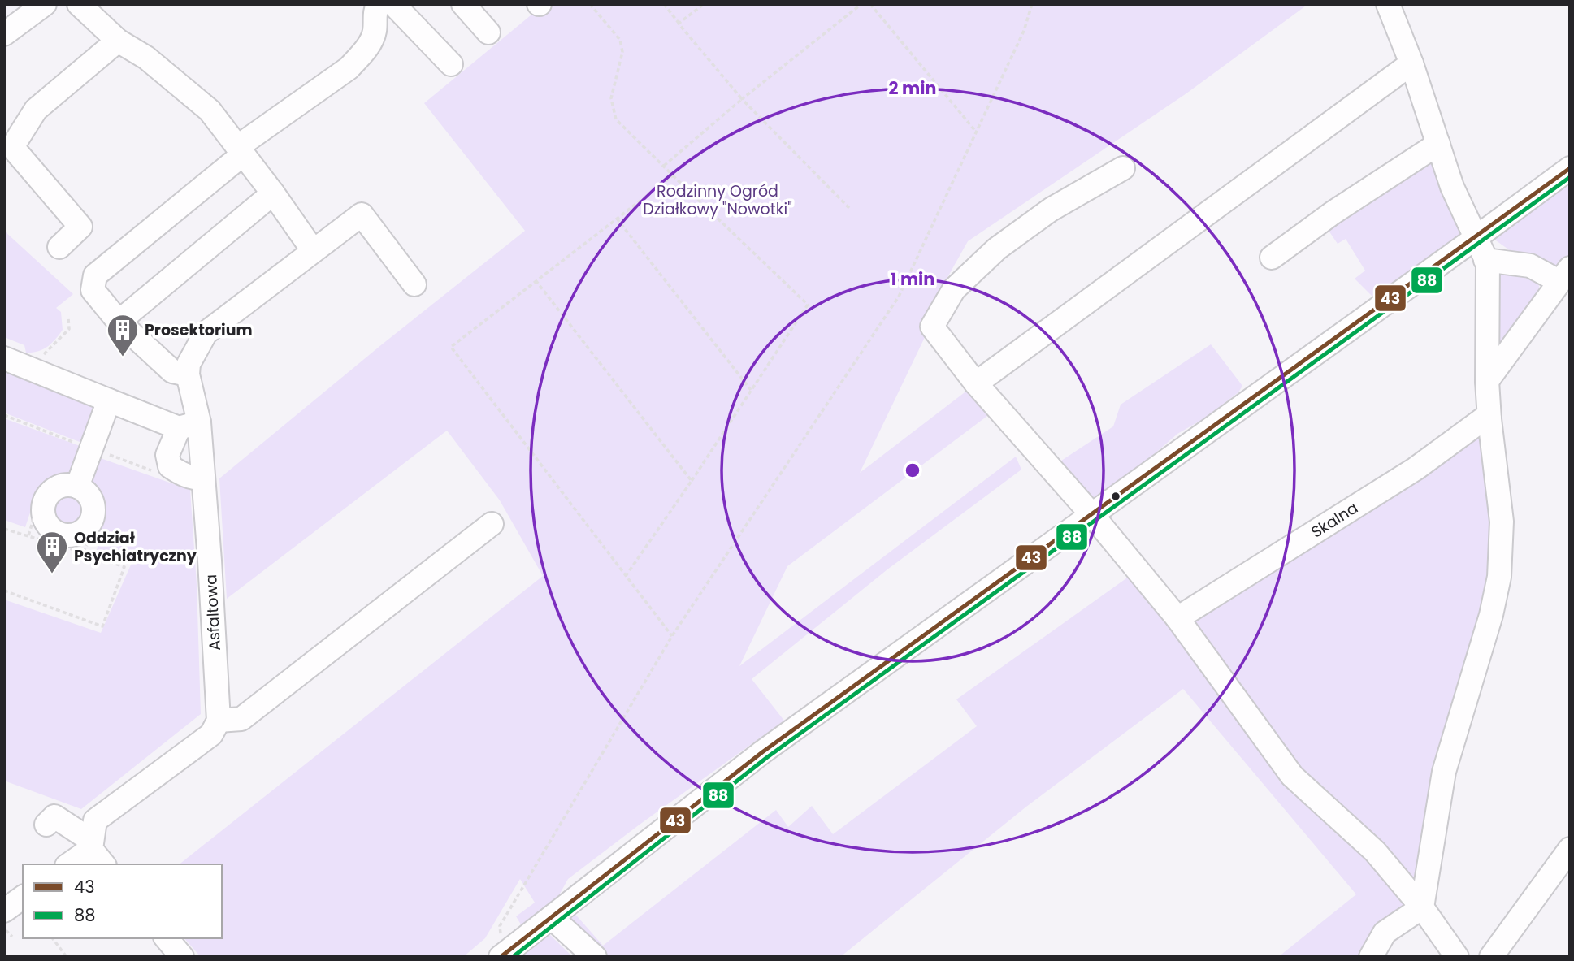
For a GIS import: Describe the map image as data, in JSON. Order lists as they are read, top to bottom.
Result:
{
  "streets": {
    "street": ["Skalna", "Asfaltowa"]
  },
  "parks": ["Rodzinny Ogród Działkowy \"Nowotki\""],
  "places": {
    "building": ["Prosektorium", "Oddział Psychiatryczny"]
  },
  "lines": ["transit line 43", "transit line 88"],
  "legend": ["43", "88"],
  "rings": ["2 min", "1 min"]
}
